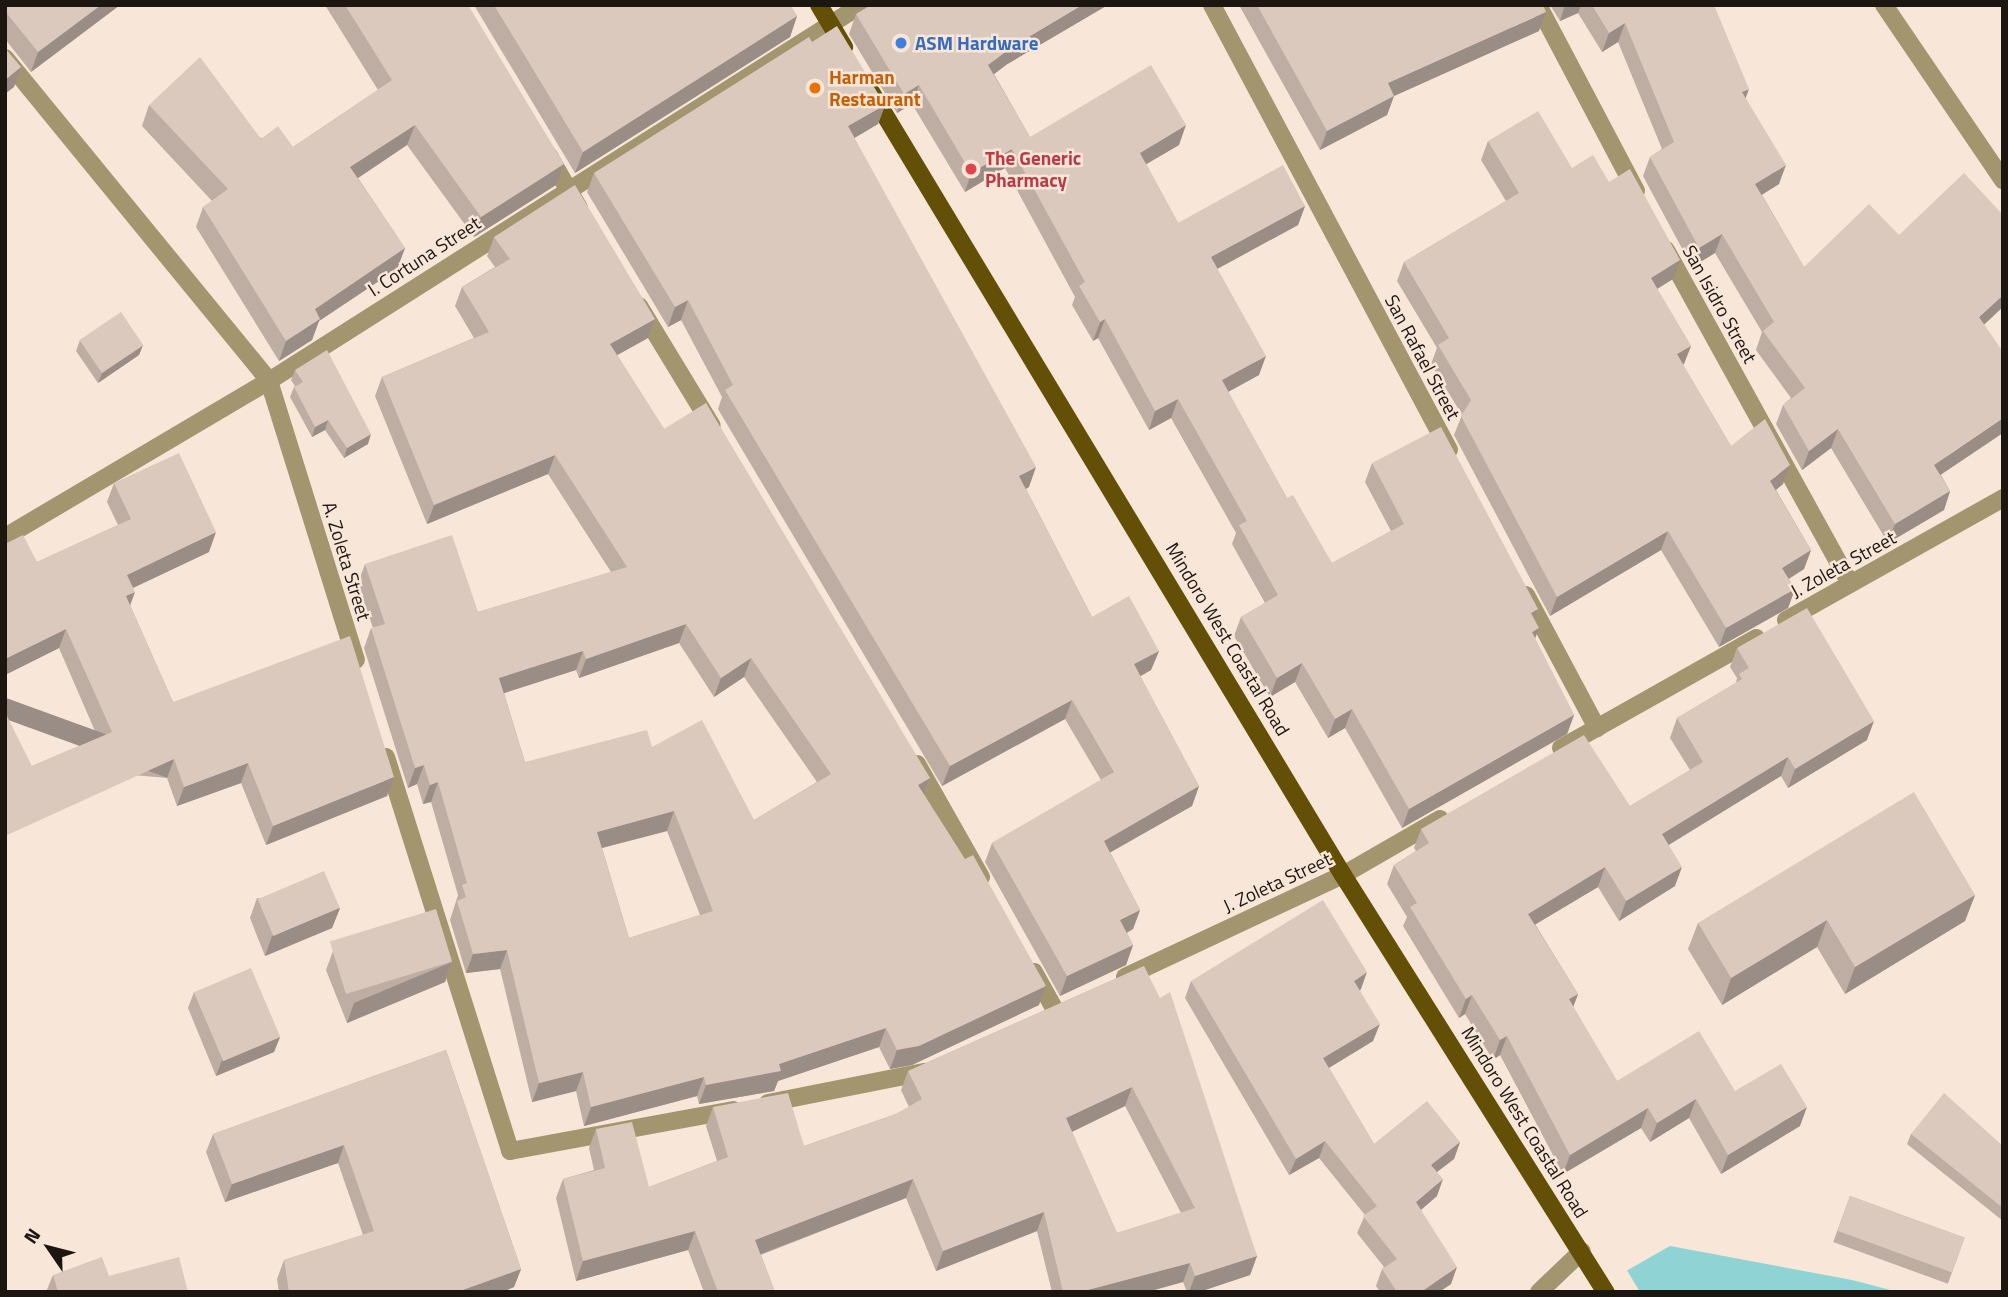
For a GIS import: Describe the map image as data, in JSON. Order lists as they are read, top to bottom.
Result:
{
  "streets": {
    "main road": ["Mindoro West Coastal Road"],
    "street": [
      "I. Cortuna Street",
      "San Isidro Street",
      "San Rafael Street",
      "A. Zoleta Street",
      "J. Zoleta Street"
    ]
  },
  "crossings": [
    ["I. Cortuna Street", "A. Zoleta Street"],
    ["I. Cortuna Street", "Mindoro West Coastal Road"],
    ["San Isidro Street", "J. Zoleta Street"],
    ["J. Zoleta Street", "Mindoro West Coastal Road"]
  ],
  "places": ["ASM Hardware", "Harman Restaurant", "The Generic Pharmacy"],
  "north": "top left"
}
